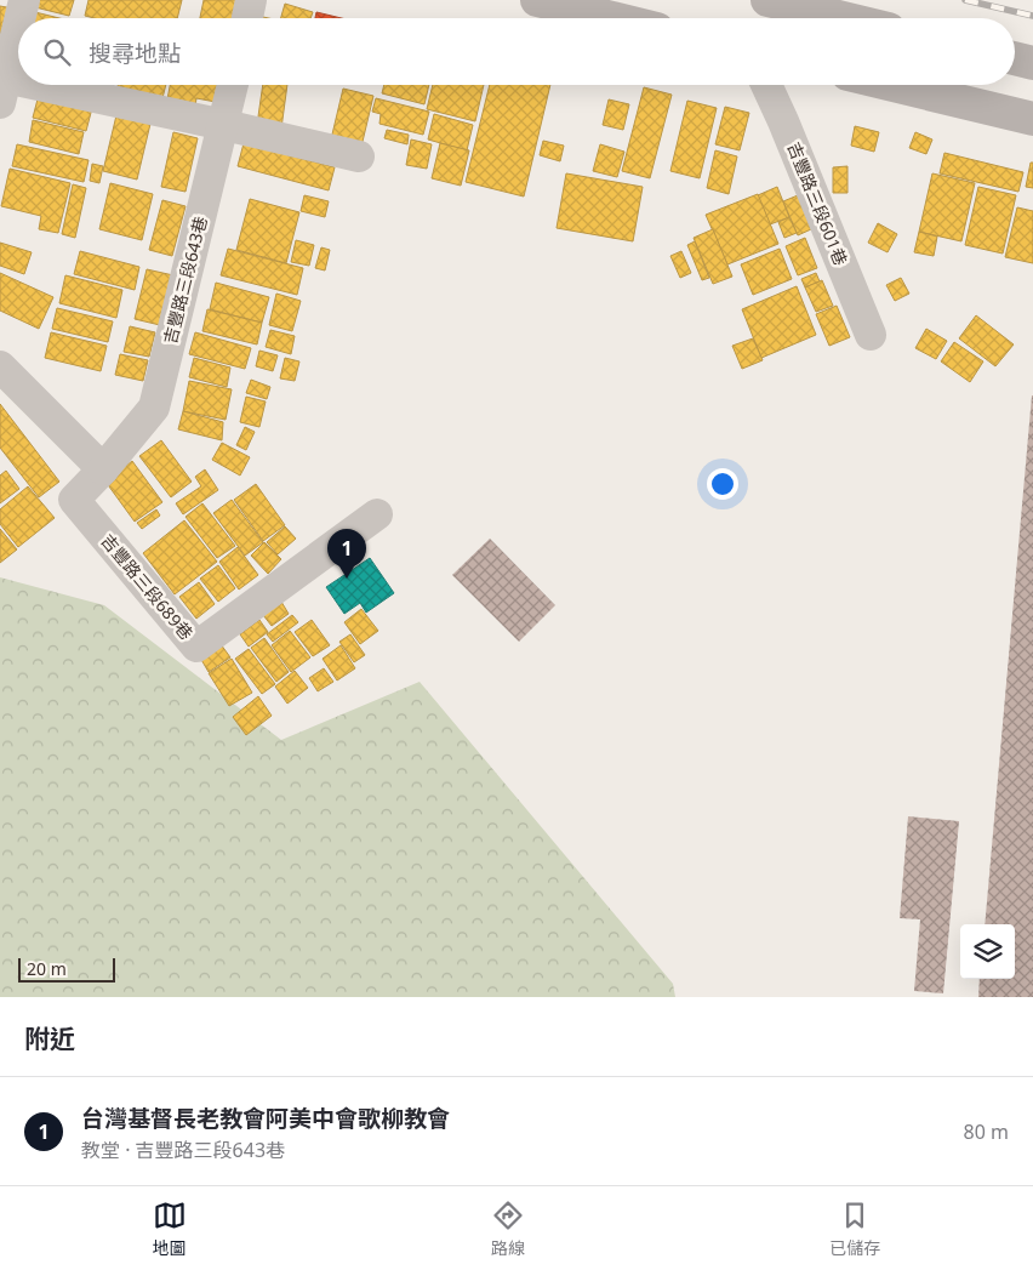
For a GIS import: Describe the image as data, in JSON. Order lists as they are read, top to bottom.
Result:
{
  "streets": {
    "street": ["吉豐路三段601巷", "吉豐路三段643巷", "吉豐路三段689巷"]
  },
  "crossings": [
    ["吉豐路三段643巷", "吉豐路三段689巷"]
  ],
  "scale_bar": "20 m",
  "page": {
    "search": "搜尋地點",
    "pins": "1",
    "scale": "20 m",
    "heading": "附近",
    "list": [
      {
        "mark": "1",
        "name": "台灣基督長老教會阿美中會歌柳教會",
        "note": "教堂 · 吉豐路三段643巷",
        "value": "80 m"
      }
    ],
    "nav": ["地圖", "路線", "已儲存"]
  }
}
